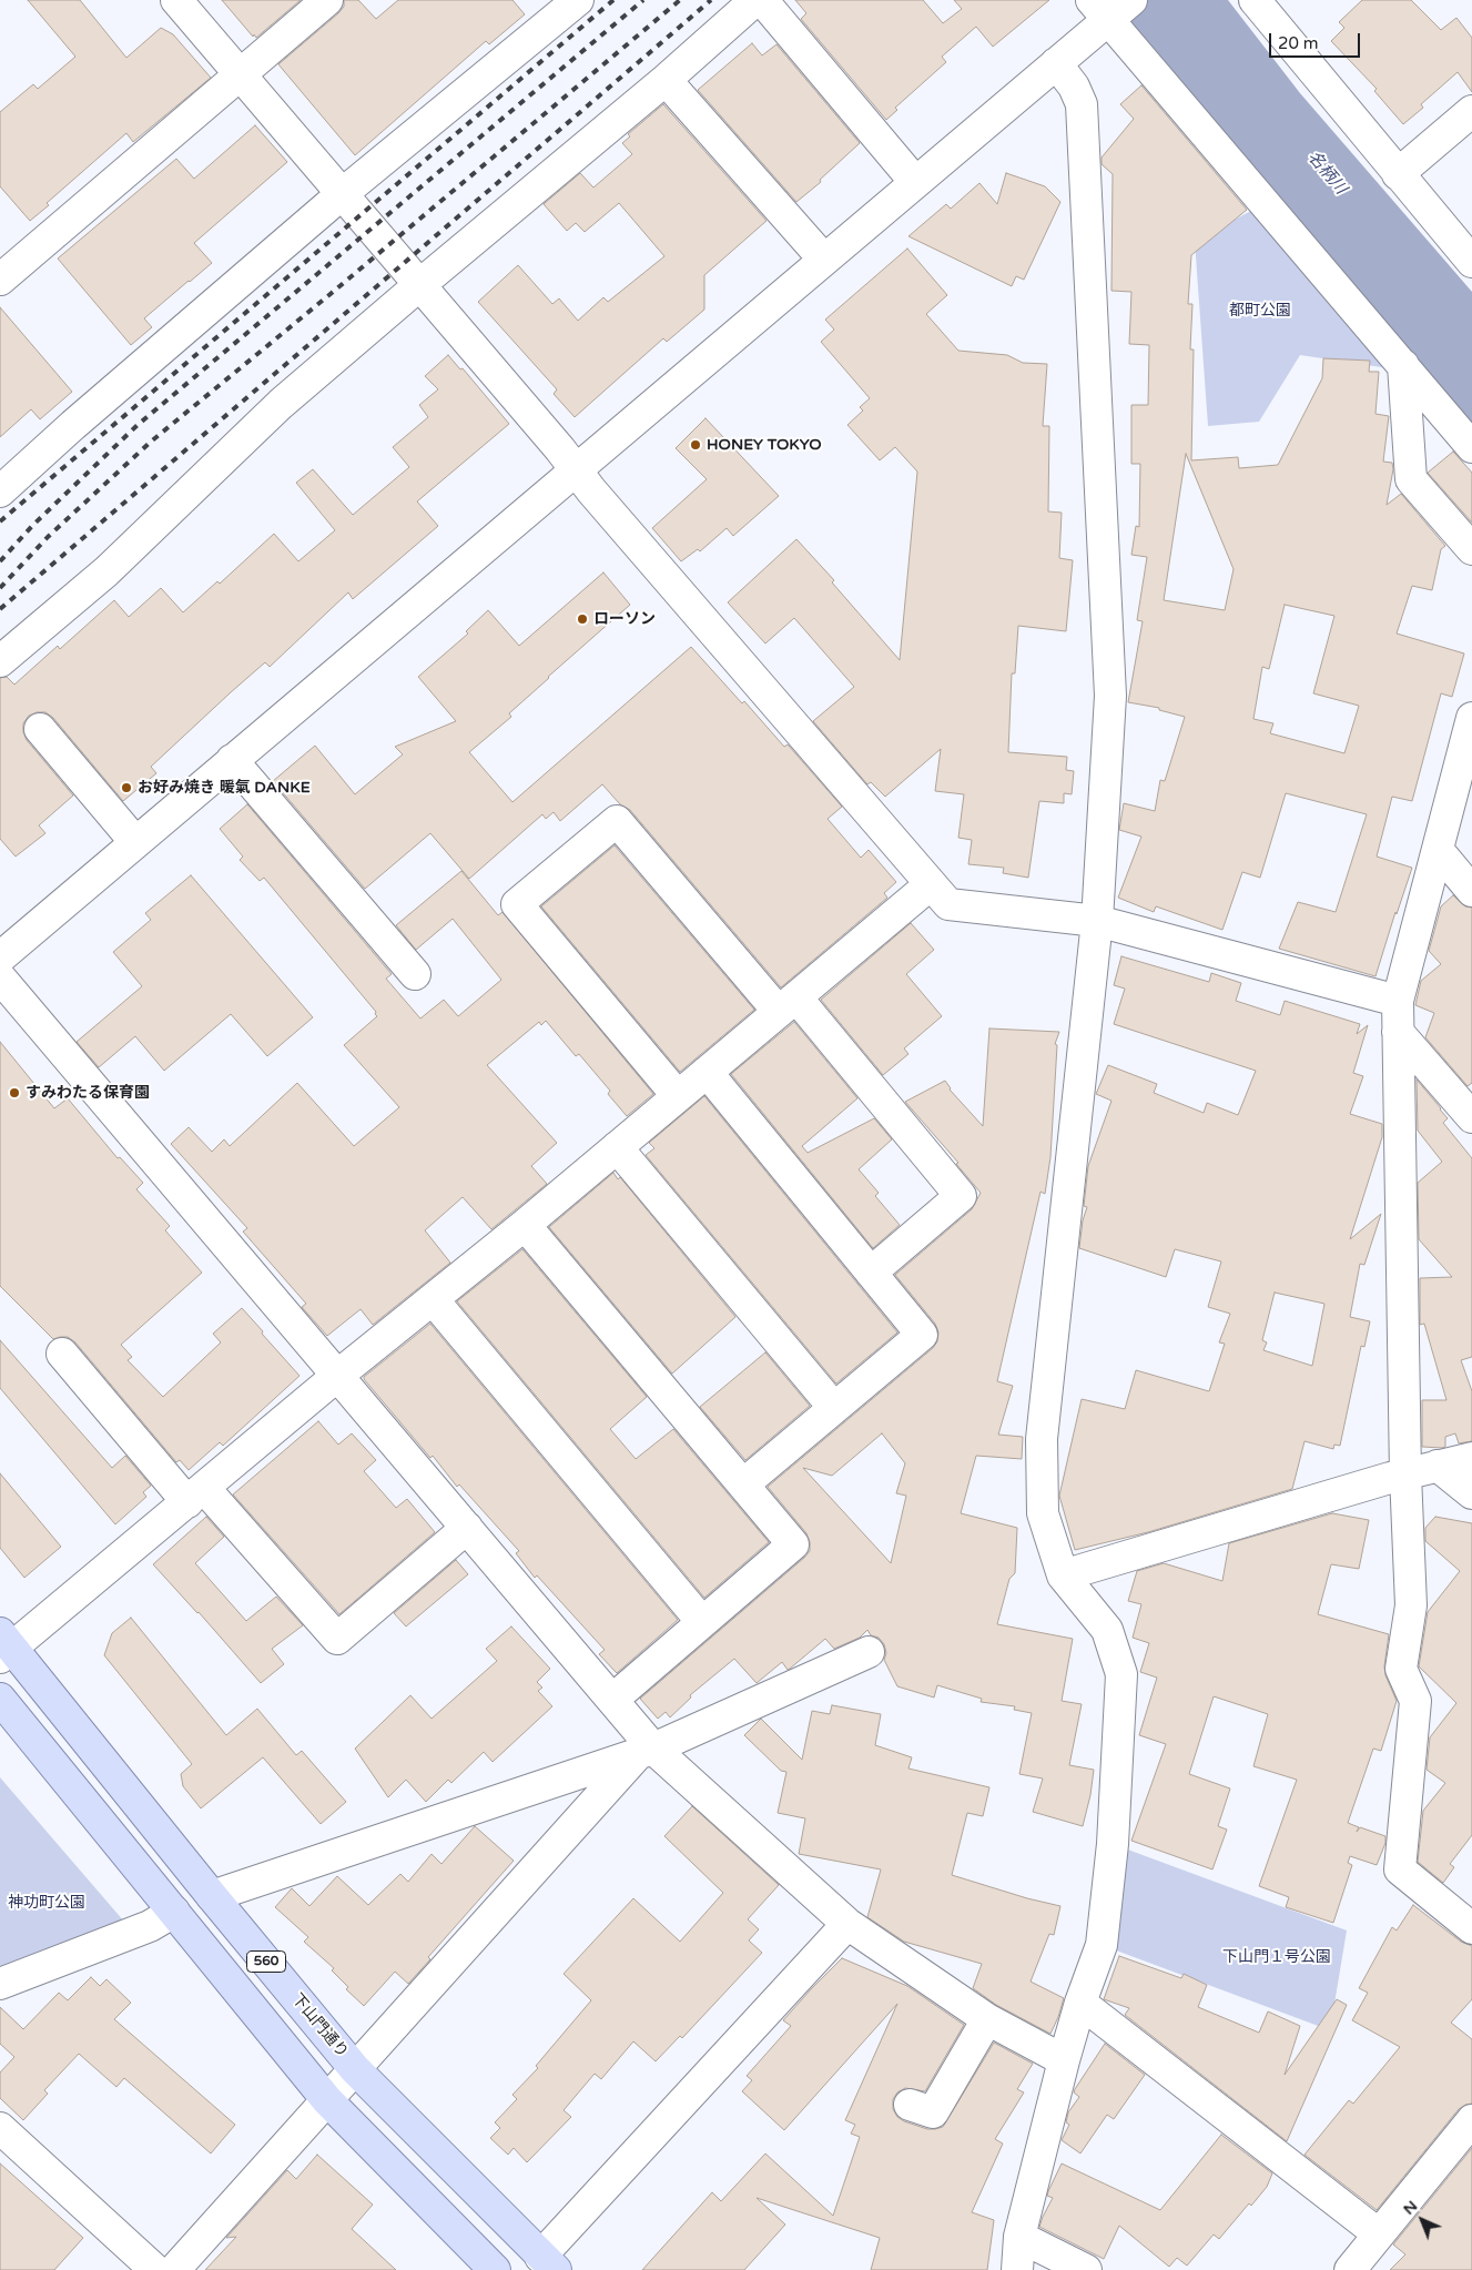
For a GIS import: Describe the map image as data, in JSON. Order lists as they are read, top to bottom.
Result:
{
  "streets": {
    "main road": ["560", "下山門通り"]
  },
  "water": ["名柄川"],
  "parks": ["都町公園", "神功町公園", "下山門１号公園"],
  "places": [
    "HONEY TOKYO",
    "ローソン",
    "お好み焼き 暖氣 DANKE",
    "すみわたる保育園"
  ],
  "scale_bar": "20 m",
  "north": "top left"
}
